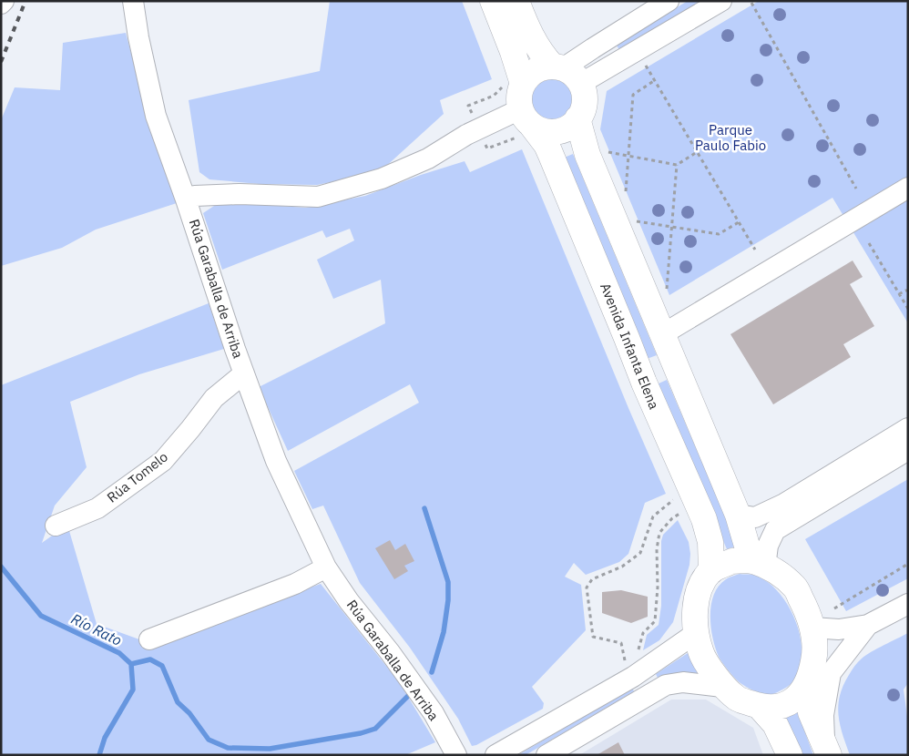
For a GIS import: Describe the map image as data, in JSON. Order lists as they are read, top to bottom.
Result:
{
  "streets": {
    "street": ["Rúa Garaballa de Arriba", "Avenida Infanta Elena", "Rúa Tomelo"]
  },
  "crossings": [
    ["Rúa Garaballa de Arriba", "Rúa Tomelo"]
  ],
  "water": ["Río Rato"],
  "parks": ["Parque Paulo Fabio"]
}
